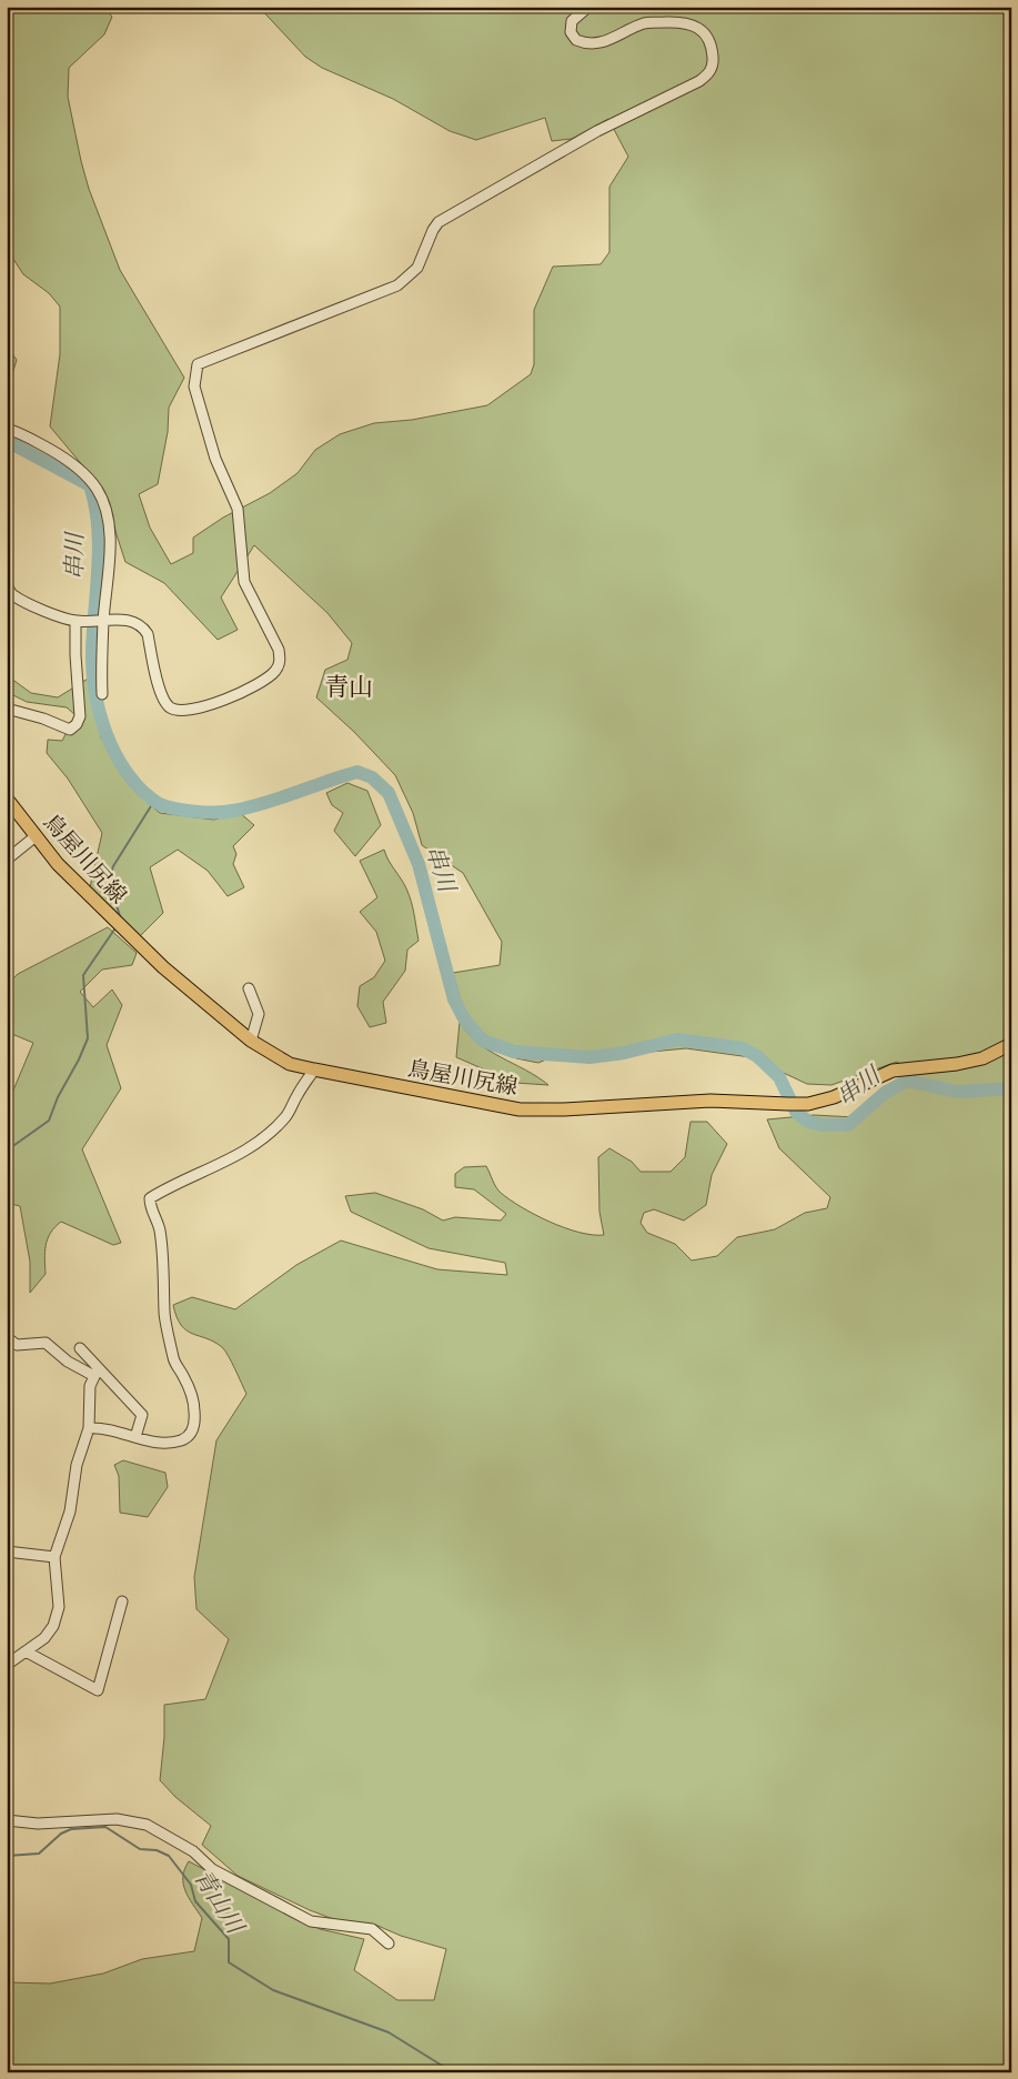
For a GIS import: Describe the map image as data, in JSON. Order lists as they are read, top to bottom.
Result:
{
  "streets": {
    "main road": ["鳥屋川尻線"]
  },
  "districts": ["青山"],
  "water": ["串川", "青山川"]
}
